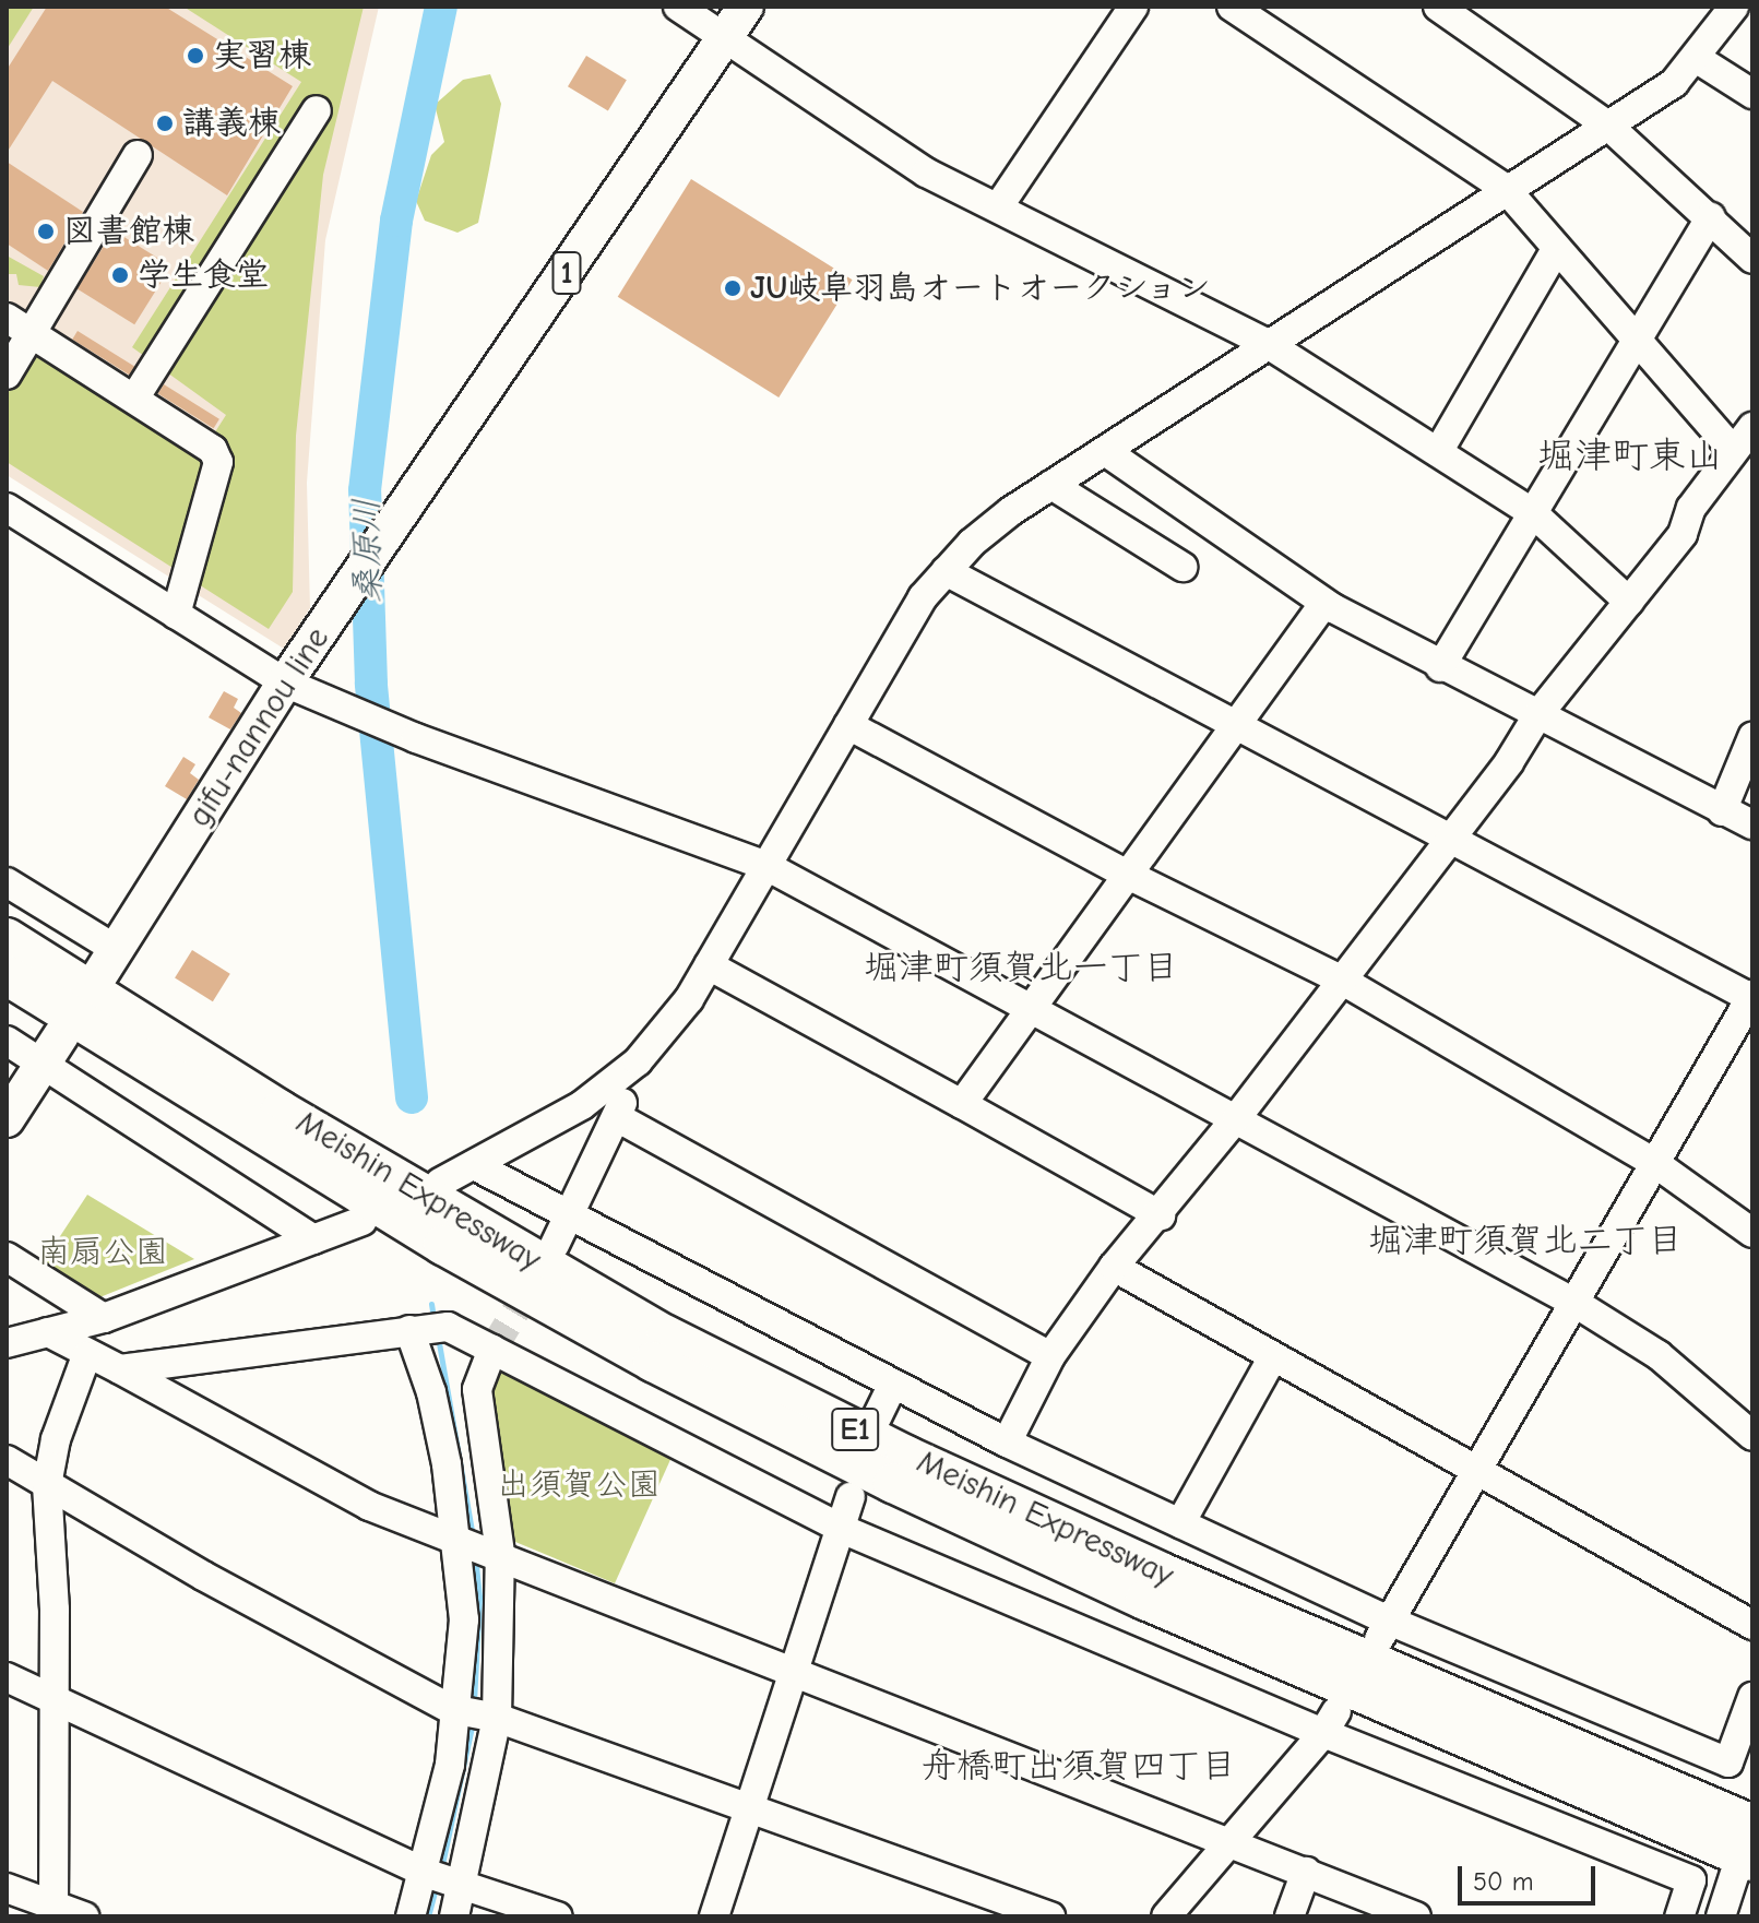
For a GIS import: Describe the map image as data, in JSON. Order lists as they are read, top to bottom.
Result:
{
  "streets": {
    "highway": ["Meishin Expressway", "E1"],
    "main road": ["1", "gifu-nannou line"]
  },
  "districts": [
    "堀津町東山",
    "堀津町須賀北一丁目",
    "堀津町須賀北二丁目",
    "舟橋町出須賀四丁目"
  ],
  "water": ["桑原川"],
  "parks": ["南扇公園", "出須賀公園"],
  "places": [
    "実習棟",
    "講義棟",
    "図書館棟",
    "学生食堂",
    "JU岐阜羽島オートオークション"
  ],
  "scale_bar": "50 m"
}
